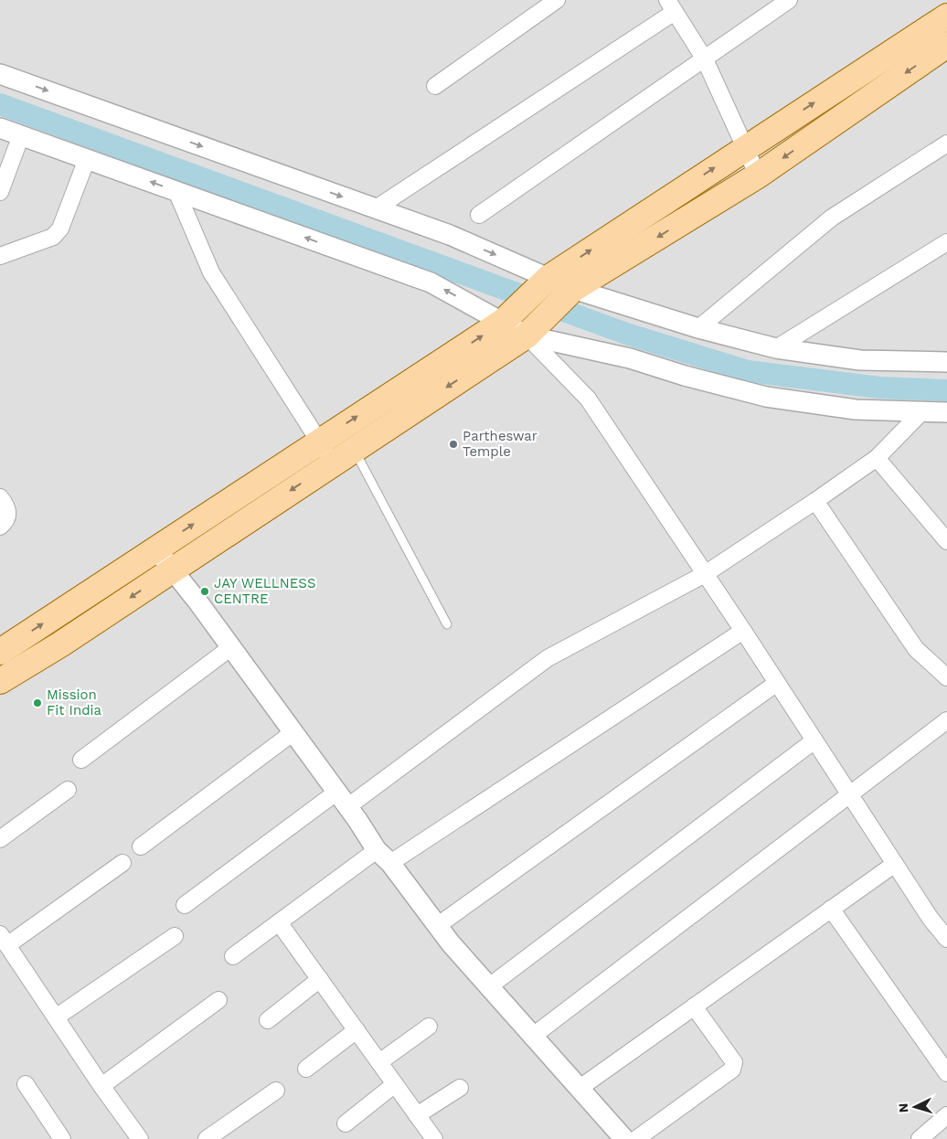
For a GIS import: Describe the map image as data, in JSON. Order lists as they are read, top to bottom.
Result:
{
  "places": ["Partheswar Temple", "JAY WELLNESS CENTRE", "Mission Fit India"],
  "north": "left"
}
